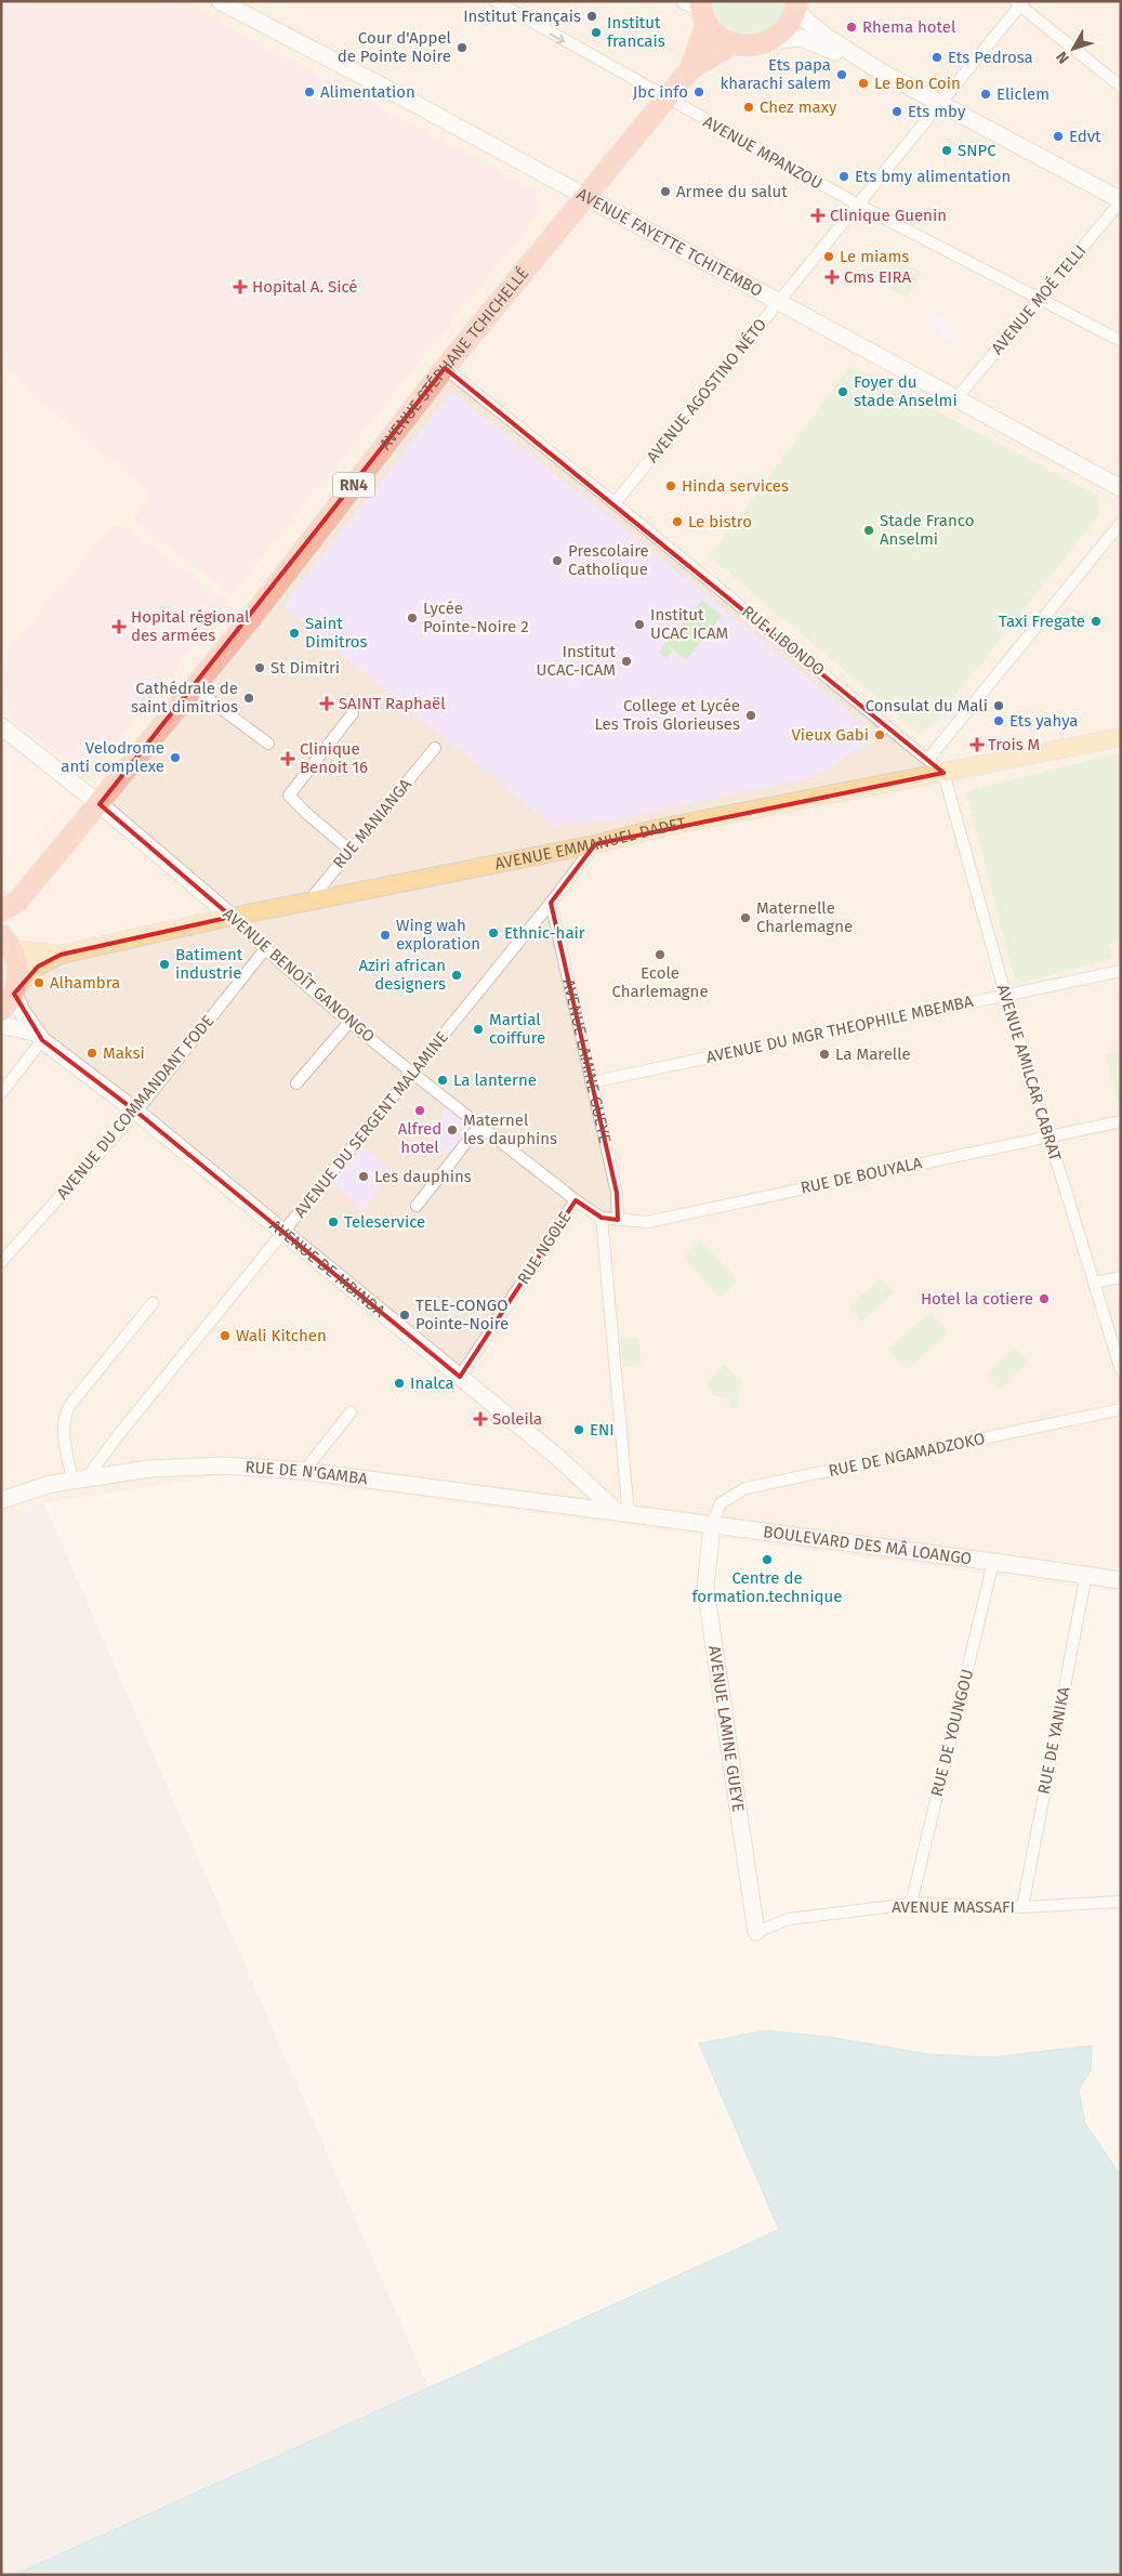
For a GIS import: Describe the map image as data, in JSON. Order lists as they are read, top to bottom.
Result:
{
  "streets": {
    "highway": ["AVENUE STÉPHANE TCHICHELLÉ", "RN4"],
    "main road": ["AVENUE EMMANUEL DADET"],
    "street": [
      "AVENUE MPANZOU",
      "AVENUE FAYETTE TCHITEMBO",
      "AVENUE MOÉ TELLI",
      "AVENUE AGOSTINO NÉTO",
      "RUE LIBONDO",
      "RUE MANIANGA",
      "AVENUE BENOÎT GANONGO",
      "AVENUE DU MGR THEOPHILE MBEMBA",
      "AVENUE LAMINE GUEYE",
      "AVENUE AMILCAR CABRAT",
      "AVENUE DU COMMANDANT FODE",
      "AVENUE DU SERGENT MALAMINE",
      "RUE DE BOUYALA",
      "RUE NGOLE",
      "AVENUE DE MBINDA",
      "RUE DE NGAMADZOKO",
      "RUE DE N'GAMBA",
      "BOULEVARD DES MÂ LOANGO",
      "RUE DE YOUNGOU",
      "RUE DE YANIKA",
      "AVENUE MASSAFI"
    ]
  },
  "crossings": [
    ["AVENUE MPANZOU", "AVENUE MOÉ TELLI"],
    ["AVENUE MPANZOU", "AVENUE STÉPHANE TCHICHELLÉ"],
    ["AVENUE MPANZOU", "AVENUE AGOSTINO NÉTO"],
    ["AVENUE FAYETTE TCHITEMBO", "AVENUE MOÉ TELLI"],
    ["AVENUE FAYETTE TCHITEMBO", "AVENUE STÉPHANE TCHICHELLÉ"],
    ["AVENUE FAYETTE TCHITEMBO", "AVENUE AGOSTINO NÉTO"],
    ["AVENUE STÉPHANE TCHICHELLÉ", "RN4"],
    ["AVENUE STÉPHANE TCHICHELLÉ", "RUE LIBONDO"],
    ["AVENUE STÉPHANE TCHICHELLÉ", "AVENUE EMMANUEL DADET"],
    ["AVENUE STÉPHANE TCHICHELLÉ", "AVENUE BENOÎT GANONGO"],
    ["AVENUE AGOSTINO NÉTO", "RUE LIBONDO"],
    ["RN4", "AVENUE EMMANUEL DADET"],
    ["RN4", "AVENUE DE MBINDA"],
    ["RUE LIBONDO", "AVENUE EMMANUEL DADET"],
    ["RUE LIBONDO", "AVENUE AMILCAR CABRAT"],
    ["RUE MANIANGA", "AVENUE EMMANUEL DADET"],
    ["AVENUE EMMANUEL DADET", "AVENUE BENOÎT GANONGO"],
    ["AVENUE EMMANUEL DADET", "AVENUE AMILCAR CABRAT"],
    ["AVENUE EMMANUEL DADET", "AVENUE DU SERGENT MALAMINE"],
    ["AVENUE EMMANUEL DADET", "AVENUE DE MBINDA"],
    ["AVENUE BENOÎT GANONGO", "AVENUE DU COMMANDANT FODE"],
    ["AVENUE BENOÎT GANONGO", "AVENUE DU SERGENT MALAMINE"],
    ["AVENUE BENOÎT GANONGO", "RUE DE BOUYALA"],
    ["AVENUE BENOÎT GANONGO", "RUE NGOLE"],
    ["AVENUE DU MGR THEOPHILE MBEMBA", "AVENUE LAMINE GUEYE"],
    ["AVENUE DU MGR THEOPHILE MBEMBA", "AVENUE AMILCAR CABRAT"],
    ["AVENUE LAMINE GUEYE", "AVENUE DU SERGENT MALAMINE"],
    ["AVENUE LAMINE GUEYE", "RUE DE BOUYALA"],
    ["AVENUE LAMINE GUEYE", "RUE DE NGAMADZOKO"],
    ["AVENUE LAMINE GUEYE", "BOULEVARD DES MÂ LOANGO"],
    ["AVENUE LAMINE GUEYE", "AVENUE MASSAFI"],
    ["AVENUE AMILCAR CABRAT", "RUE DE BOUYALA"],
    ["AVENUE DU COMMANDANT FODE", "AVENUE DE MBINDA"],
    ["AVENUE DU SERGENT MALAMINE", "AVENUE DE MBINDA"],
    ["AVENUE DU SERGENT MALAMINE", "RUE DE N'GAMBA"],
    ["RUE NGOLE", "AVENUE DE MBINDA"],
    ["AVENUE DE MBINDA", "RUE DE N'GAMBA"],
    ["AVENUE DE MBINDA", "BOULEVARD DES MÂ LOANGO"],
    ["RUE DE NGAMADZOKO", "BOULEVARD DES MÂ LOANGO"],
    ["RUE DE N'GAMBA", "BOULEVARD DES MÂ LOANGO"],
    ["BOULEVARD DES MÂ LOANGO", "RUE DE YOUNGOU"],
    ["BOULEVARD DES MÂ LOANGO", "RUE DE YANIKA"],
    ["RUE DE YOUNGOU", "AVENUE MASSAFI"],
    ["RUE DE YANIKA", "AVENUE MASSAFI"]
  ],
  "places": {
    "other": [
      "Institut Français",
      "Rhema hotel",
      "Institut francais",
      "Cour d'Appel de Pointe Noire",
      "Ets Pedrosa",
      "Ets papa kharachi salem",
      "Le Bon Coin",
      "Alimentation",
      "Jbc info",
      "Eliclem",
      "Chez maxy",
      "Ets mby",
      "Edvt",
      "SNPC",
      "Ets bmy alimentation",
      "Armee du salut",
      "Le miams",
      "Foyer du stade Anselmi",
      "Hinda services",
      "Le bistro",
      "Stade Franco Anselmi",
      "Prescolaire Catholique",
      "Lycée Pointe-Noire 2",
      "Taxi Fregate",
      "Institut UCAC ICAM",
      "Saint Dimitros",
      "Institut UCAC-ICAM",
      "St Dimitri",
      "Cathédrale de saint dimitrios",
      "Consulat du Mali",
      "College et Lycée Les Trois Glorieuses",
      "Ets yahya",
      "Vieux Gabi",
      "Velodrome anti complexe",
      "Maternelle Charlemagne",
      "Ethnic-hair",
      "Wing wah exploration",
      "Ecole Charlemagne",
      "Batiment industrie",
      "Aziri african designers",
      "Alhambra",
      "Martial coiffure",
      "Maksi",
      "La Marelle",
      "La lanterne",
      "Alfred hotel",
      "Maternel les dauphins",
      "Les dauphins",
      "Teleservice",
      "Hotel la cotiere",
      "TELE-CONGO Pointe-Noire",
      "Wali Kitchen",
      "Inalca",
      "ENI",
      "Centre de formation.technique"
    ],
    "health": [
      "Clinique Guenin",
      "Cms EIRA",
      "Hopital A. Sicé",
      "Hopital régional des armées",
      "SAINT Raphaël",
      "Trois M",
      "Clinique Benoit 16",
      "Soleila"
    ]
  },
  "north": "bottom left"
}
